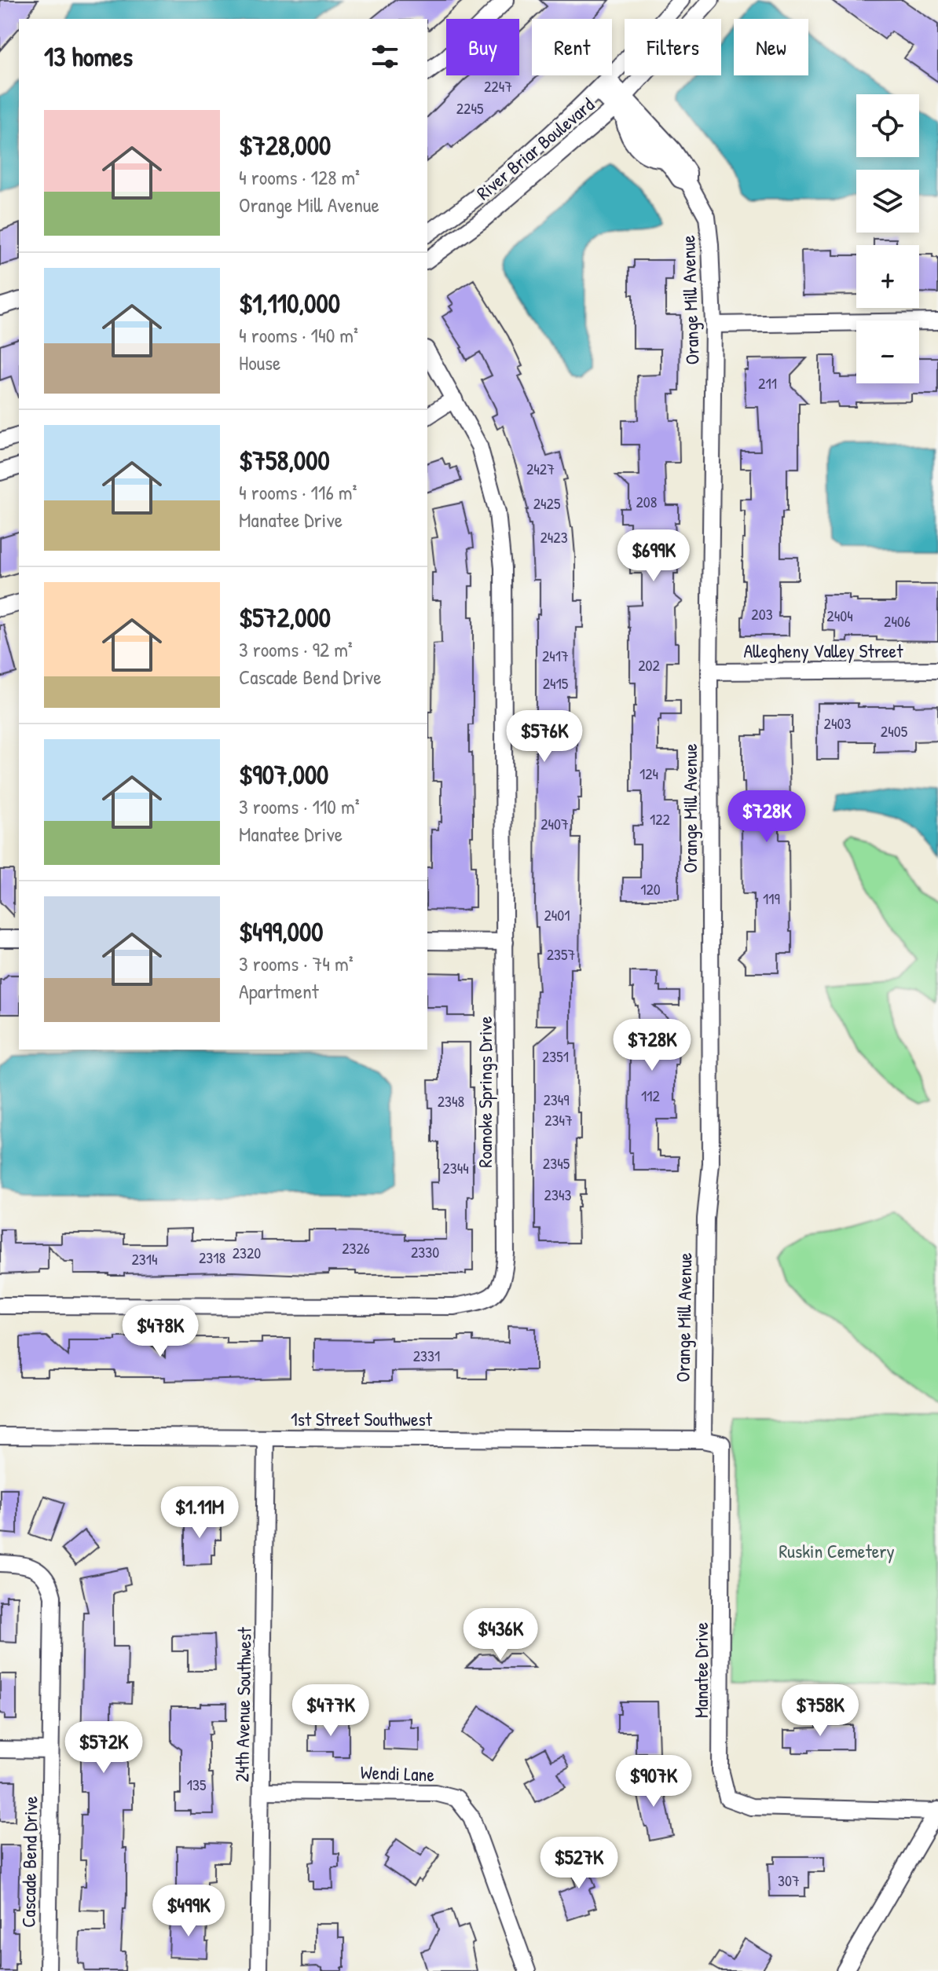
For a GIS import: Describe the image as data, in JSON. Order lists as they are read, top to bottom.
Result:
{
  "streets": {
    "street": [
      "River Briar Boulevard",
      "Orange Mill Avenue",
      "Allegheny Valley Street",
      "Roanoke Springs Drive",
      "1st Street Southwest",
      "Manatee Drive",
      "24th Avenue Southwest",
      "Wendi Lane",
      "Cascade Bend Drive"
    ]
  },
  "crossings": [
    ["River Briar Boulevard", "Orange Mill Avenue"],
    ["Orange Mill Avenue", "Allegheny Valley Street"],
    ["Orange Mill Avenue", "1st Street Southwest"],
    ["1st Street Southwest", "Manatee Drive"],
    ["1st Street Southwest", "24th Avenue Southwest"],
    ["24th Avenue Southwest", "Wendi Lane"]
  ],
  "parks": ["Ruskin Cemetery"],
  "house_numbers": [
    "2247",
    "2245",
    "211",
    "2427",
    "208",
    "2425",
    "2423",
    "203",
    "2404",
    "2406",
    "2417",
    "202",
    "2415",
    "2403",
    "2405",
    "124",
    "122",
    "2407",
    "120",
    "119",
    "2401",
    "2357",
    "2351",
    "112",
    "2349",
    "2348",
    "2347",
    "2345",
    "2344",
    "2343",
    "2326",
    "2330",
    "2320",
    "2318",
    "2314",
    "2331",
    "135",
    "307"
  ],
  "page": {
    "chip": [
      "Buy",
      "Rent",
      "Filters",
      "New"
    ],
    "heading": "13 homes",
    "map_buttons": ["+", "−"],
    "list": [
      {
        "name": "$728,000",
        "note": "4 rooms · 128 m² · Orange Mill Avenue"
      },
      {
        "name": "$1,110,000",
        "note": "4 rooms · 140 m² · House"
      },
      {
        "name": "$758,000",
        "note": "4 rooms · 116 m² · Manatee Drive"
      },
      {
        "name": "$572,000",
        "note": "3 rooms · 92 m² · Cascade Bend Drive"
      },
      {
        "name": "$907,000",
        "note": "3 rooms · 110 m² · Manatee Drive"
      },
      {
        "name": "$499,000",
        "note": "3 rooms · 74 m² · Apartment"
      }
    ],
    "price": [
      "$699K",
      "$576K",
      "$728K",
      "$728K",
      "$478K",
      "$1.11M",
      "$436K",
      "$477K",
      "$758K",
      "$572K",
      "$907K",
      "$527K",
      "$499K"
    ]
  }
}
